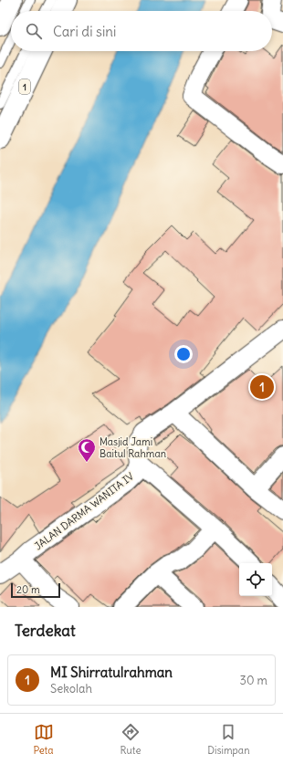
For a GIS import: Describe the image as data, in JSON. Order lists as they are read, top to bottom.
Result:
{
  "streets": {
    "highway": ["1"],
    "street": ["JALAN DARMA WANITA IV"]
  },
  "places": {
    "mosque": ["Masjid Jami Baitul Rahman"]
  },
  "scale_bar": "20 m",
  "page": {
    "search": "Cari di sini",
    "pins": "1",
    "scale": "20 m",
    "heading": "Terdekat",
    "list": [
      {
        "mark": "1",
        "name": "MI Shirratulrahman",
        "note": "Sekolah",
        "value": "30 m"
      }
    ],
    "nav": ["Peta", "Rute", "Disimpan"]
  }
}
